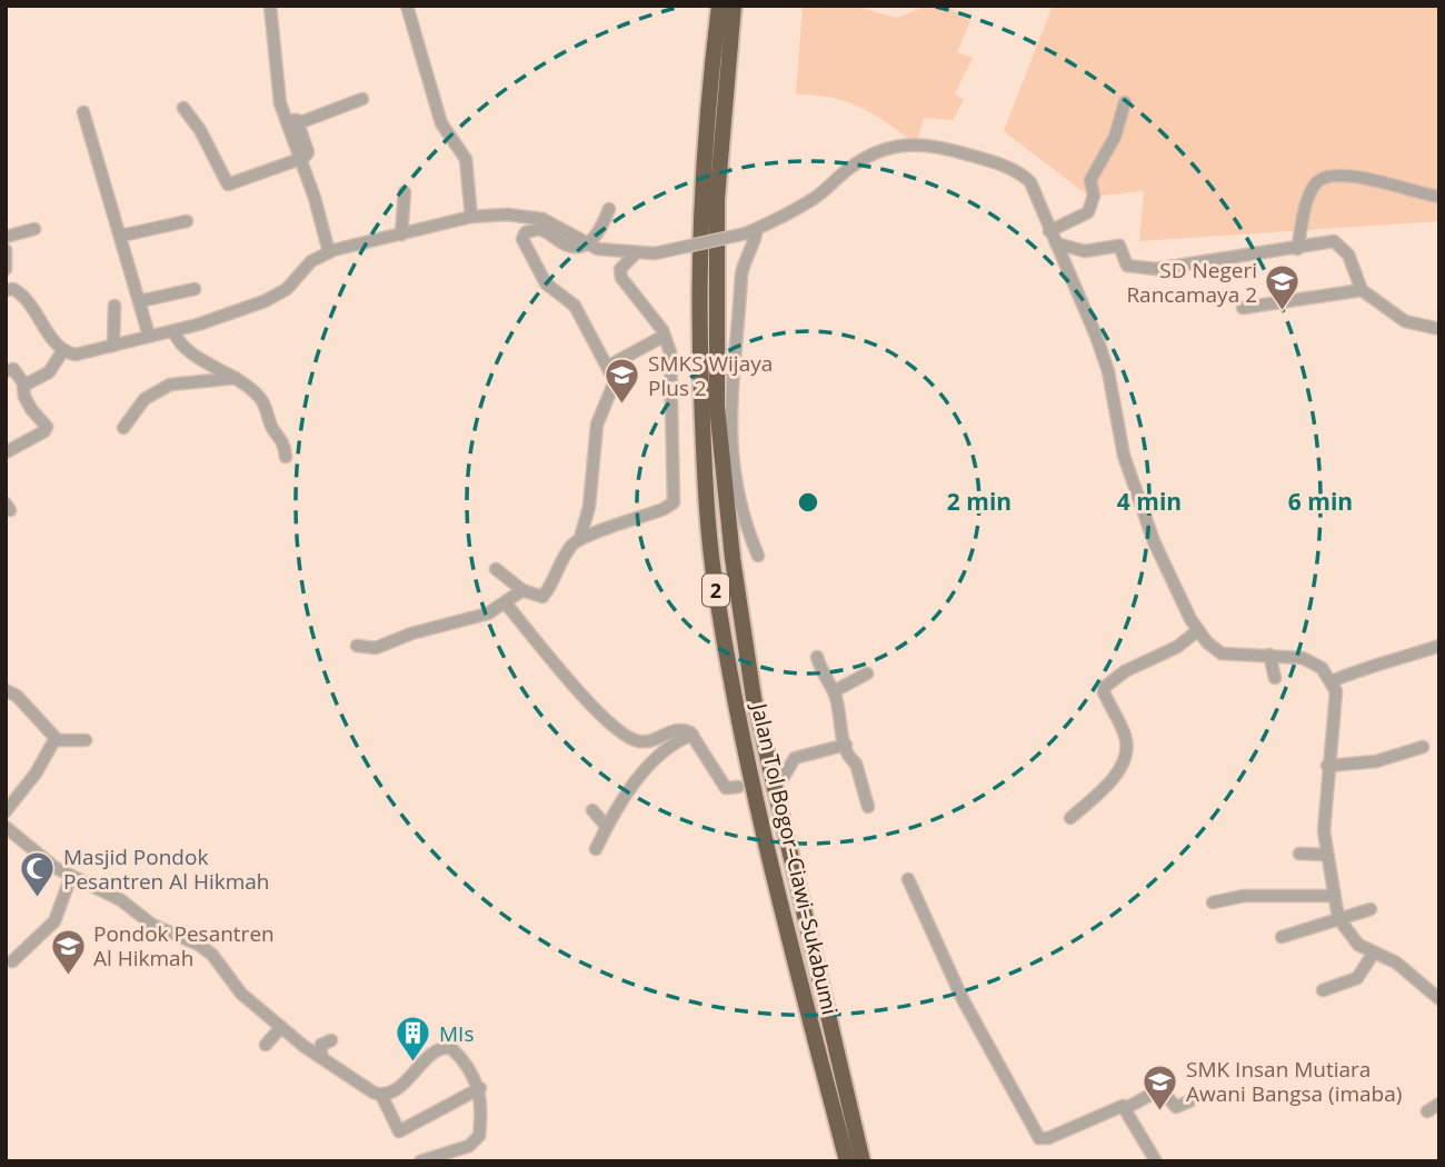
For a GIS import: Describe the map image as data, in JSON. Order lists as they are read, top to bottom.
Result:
{
  "streets": {
    "highway": ["2", "Jalan Tol Bogor–Ciawi–Sukabumi"]
  },
  "places": {
    "school or university": [
      "SD Negeri Rancamaya 2",
      "SMKS Wijaya Plus 2",
      "Pondok Pesantren Al Hikmah",
      "SMK Insan Mutiara Awani Bangsa (imaba)"
    ],
    "mosque": ["Masjid Pondok Pesantren Al Hikmah"],
    "building": ["MIs"]
  },
  "rings": ["2 min", "4 min", "6 min"]
}
